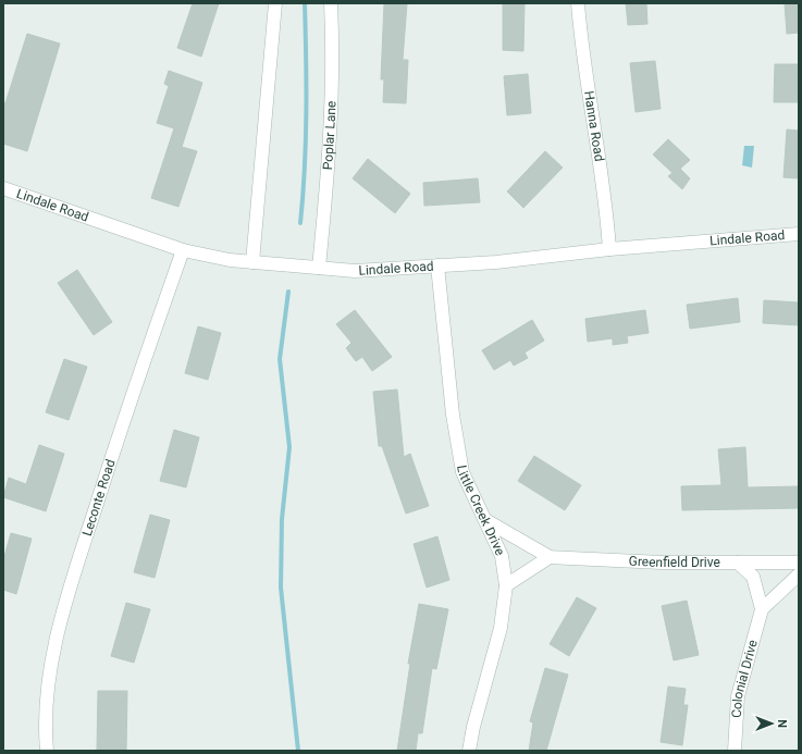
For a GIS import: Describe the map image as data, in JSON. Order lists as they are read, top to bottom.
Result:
{
  "streets": {
    "street": [
      "Hanna Road",
      "Poplar Lane",
      "Lindale Road",
      "Leconte Road",
      "Little Creek Drive",
      "Greenfield Drive",
      "Colonial Drive"
    ]
  },
  "crossings": [
    ["Hanna Road", "Lindale Road"],
    ["Poplar Lane", "Lindale Road"],
    ["Lindale Road", "Leconte Road"],
    ["Lindale Road", "Little Creek Drive"],
    ["Little Creek Drive", "Greenfield Drive"]
  ],
  "north": "right"
}
